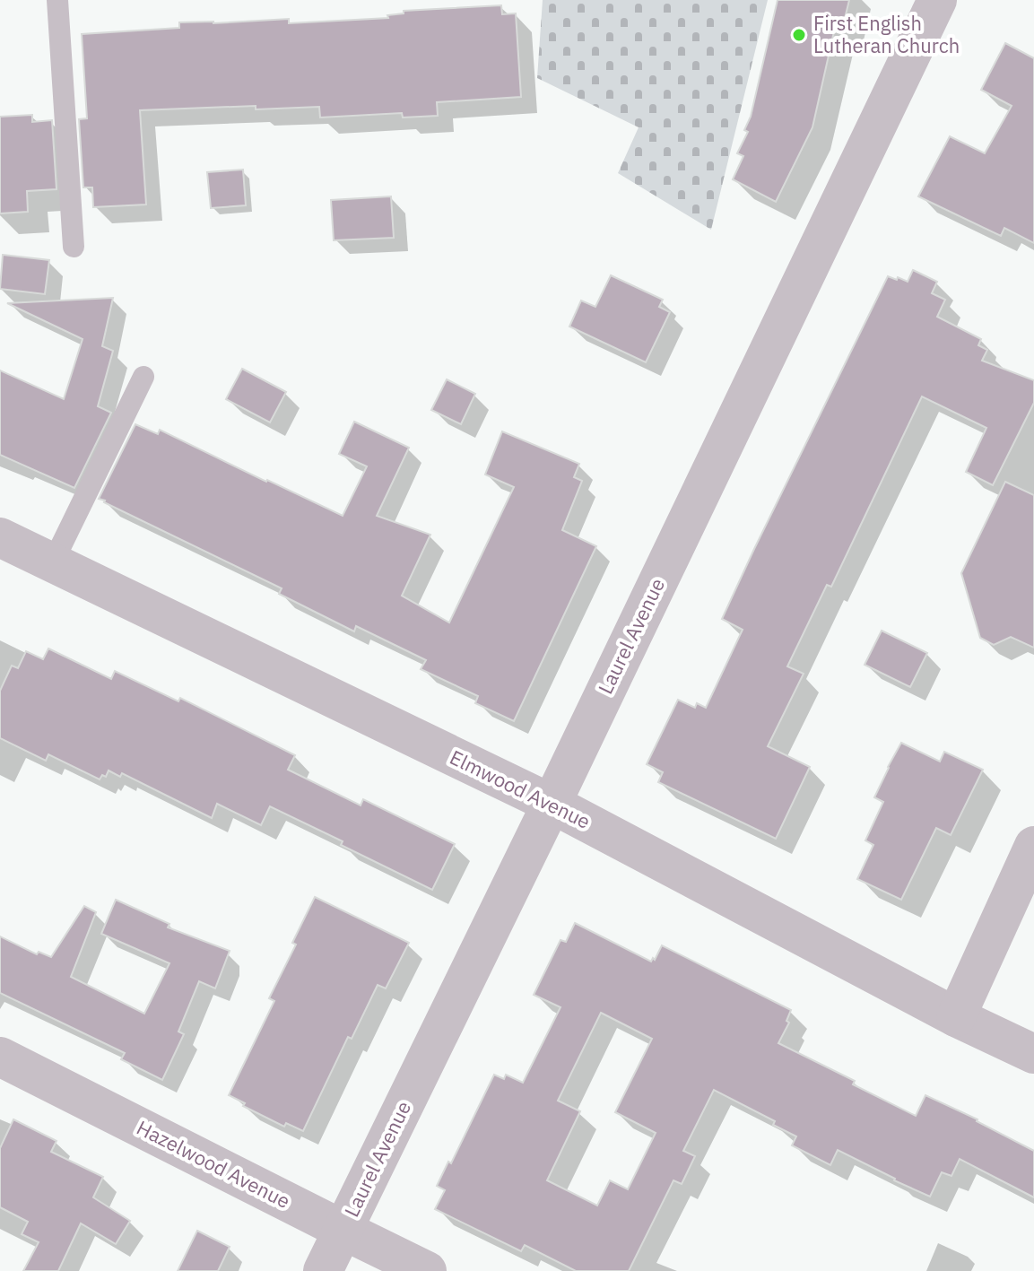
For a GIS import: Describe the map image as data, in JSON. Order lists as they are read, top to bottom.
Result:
{
  "streets": {
    "street": ["Laurel Avenue", "Elmwood Avenue", "Hazelwood Avenue"]
  },
  "crossings": [
    ["Laurel Avenue", "Elmwood Avenue"],
    ["Laurel Avenue", "Hazelwood Avenue"]
  ],
  "places": ["First English Lutheran Church"]
}
